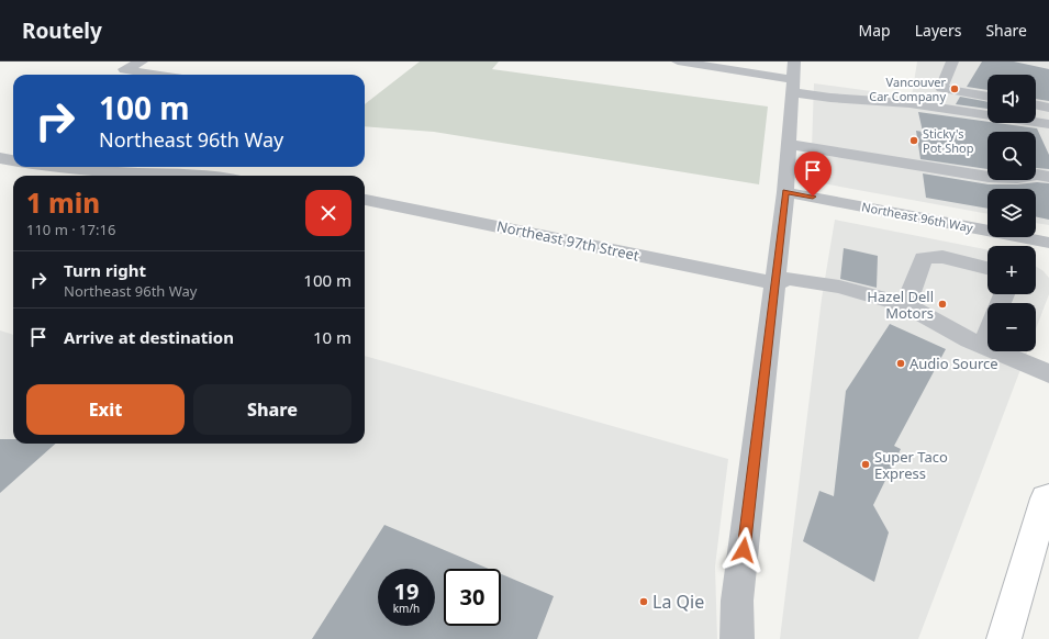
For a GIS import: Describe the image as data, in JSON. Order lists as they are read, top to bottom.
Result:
{
  "streets": {
    "street": ["Northeast 96th Way", "Northeast 97th Street"]
  },
  "places": [
    "Vancouver Car Company",
    "Sticky's Pot Shop",
    "Hazel Dell Motors",
    "Audio Source",
    "Super Taco Express",
    "La Qie"
  ],
  "page": {
    "header": "Routely",
    "nav": ["Map", "Layers", "Share"],
    "map_buttons": ["+", "−"],
    "turn": ["100 m", "Northeast 96th Way"],
    "heading": ["1 min", "110 m · 17:16"],
    "list": [
      {
        "name": "Turn right",
        "note": "Northeast 96th Way",
        "value": "100 m"
      },
      {
        "name": "Arrive at destination",
        "value": "10 m"
      }
    ],
    "buttons": ["Exit", "Share"],
    "speed": "19 km/h",
    "limit": "30"
  }
}
